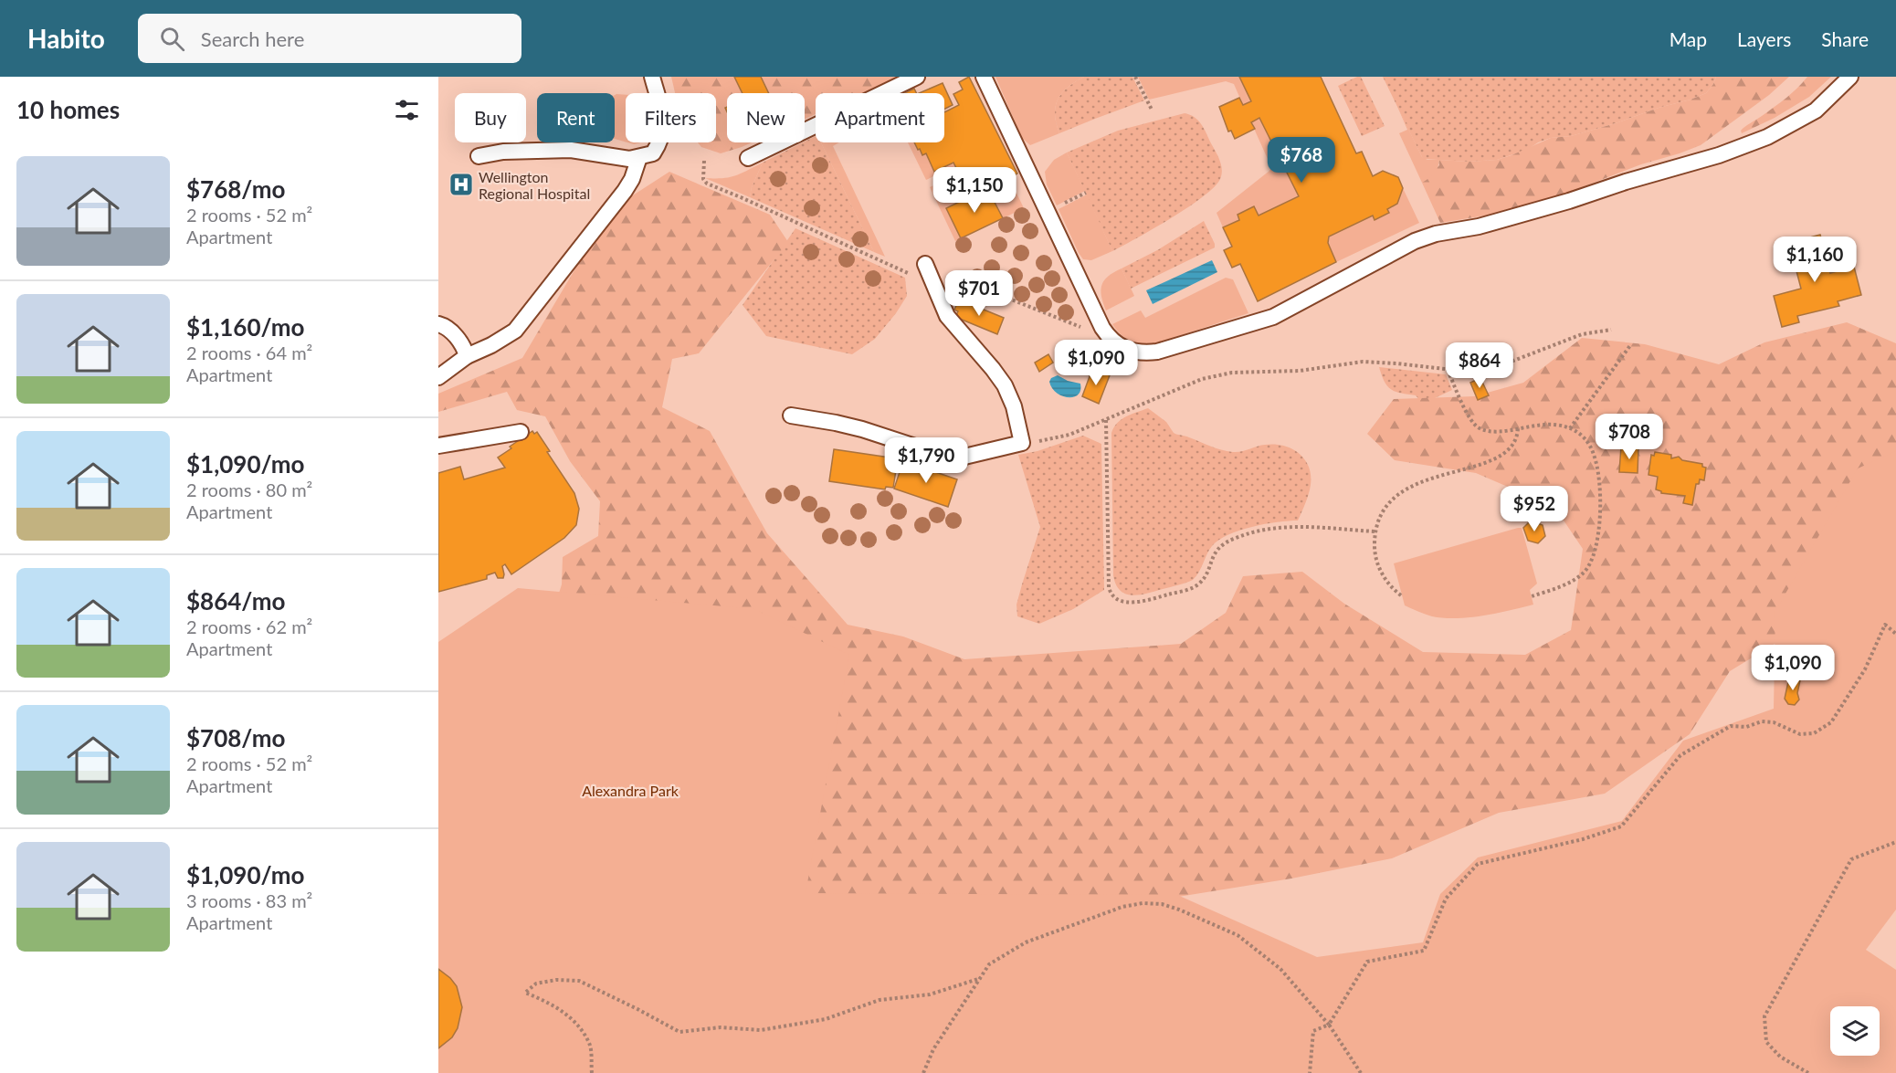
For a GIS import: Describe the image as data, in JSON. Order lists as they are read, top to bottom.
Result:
{
  "parks": ["Alexandra Park"],
  "places": {
    "hospital": ["Wellington Regional Hospital"]
  },
  "page": {
    "header": "Habito",
    "search": "Search here",
    "nav": ["Map", "Layers", "Share"],
    "heading": "10 homes",
    "chip": [
      "Buy",
      "Rent",
      "Filters",
      "New",
      "Apartment"
    ],
    "price": [
      "$768",
      "$1,150",
      "$1,160",
      "$701",
      "$1,090",
      "$864",
      "$708",
      "$1,790",
      "$952",
      "$1,090"
    ],
    "list": [
      {
        "name": "$768/mo",
        "note": "2 rooms · 52 m² · Apartment"
      },
      {
        "name": "$1,160/mo",
        "note": "2 rooms · 64 m² · Apartment"
      },
      {
        "name": "$1,090/mo",
        "note": "2 rooms · 80 m² · Apartment"
      },
      {
        "name": "$864/mo",
        "note": "2 rooms · 62 m² · Apartment"
      },
      {
        "name": "$708/mo",
        "note": "2 rooms · 52 m² · Apartment"
      },
      {
        "name": "$1,090/mo",
        "note": "3 rooms · 83 m² · Apartment"
      }
    ]
  }
}
